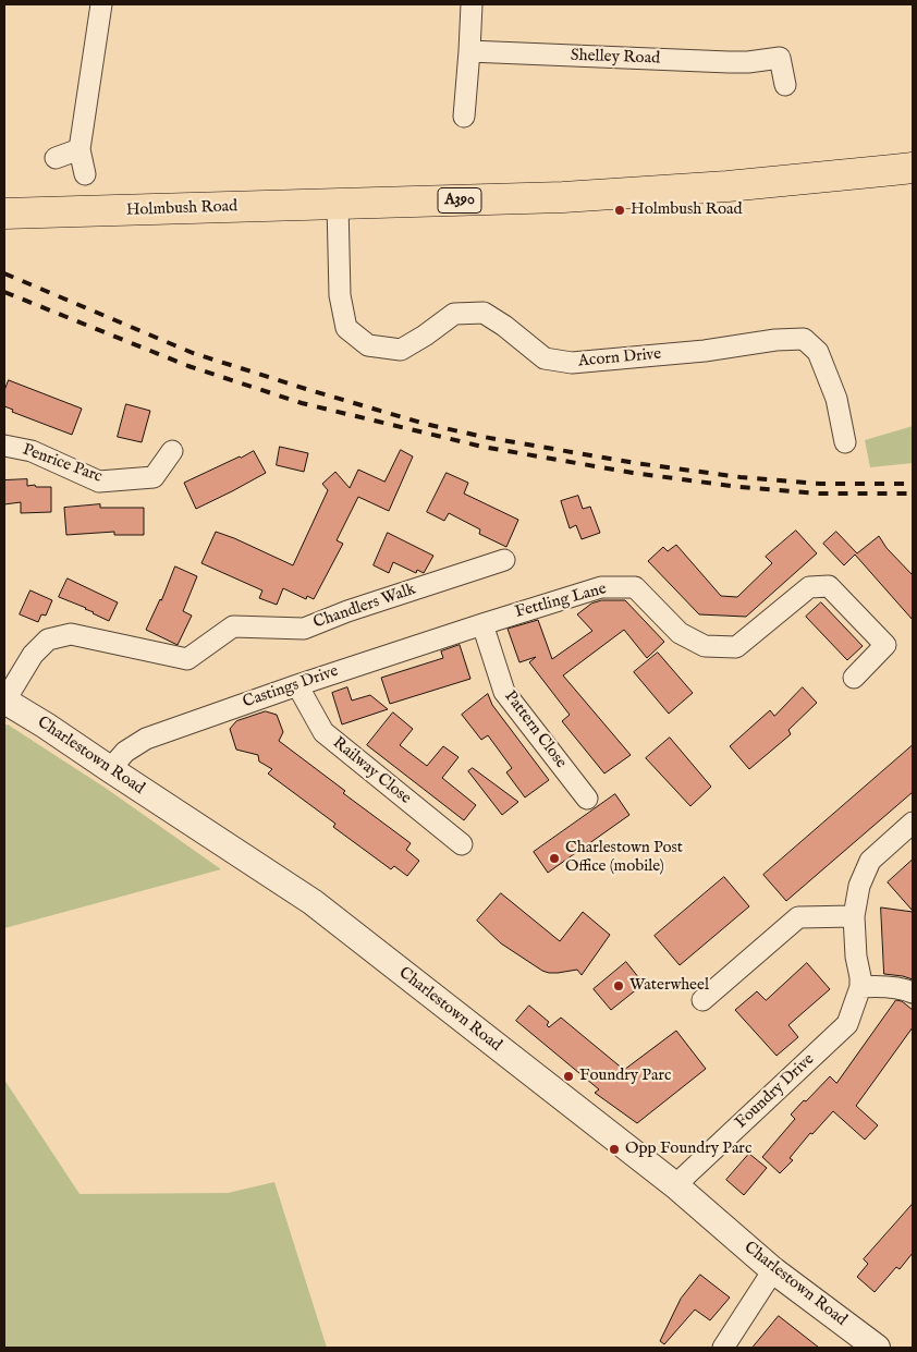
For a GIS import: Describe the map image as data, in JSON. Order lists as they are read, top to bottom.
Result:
{
  "streets": {
    "highway": ["A390", "Holmbush Road"],
    "street": [
      "Shelley Road",
      "Acorn Drive",
      "Penrice Parc",
      "Fettling Lane",
      "Chandlers Walk",
      "Castings Drive",
      "Pattern Close",
      "Charlestown Road",
      "Railway Close",
      "Foundry Drive"
    ]
  },
  "crossings": [
    ["Holmbush Road", "Acorn Drive"],
    ["Fettling Lane", "Castings Drive"],
    ["Fettling Lane", "Pattern Close"],
    ["Chandlers Walk", "Charlestown Road"],
    ["Castings Drive", "Pattern Close"],
    ["Castings Drive", "Charlestown Road"],
    ["Castings Drive", "Railway Close"],
    ["Charlestown Road", "Foundry Drive"]
  ],
  "places": [
    "Holmbush Road",
    "Charlestown Post Office (mobile)",
    "Waterwheel",
    "Foundry Parc",
    "Opp Foundry Parc"
  ]
}
